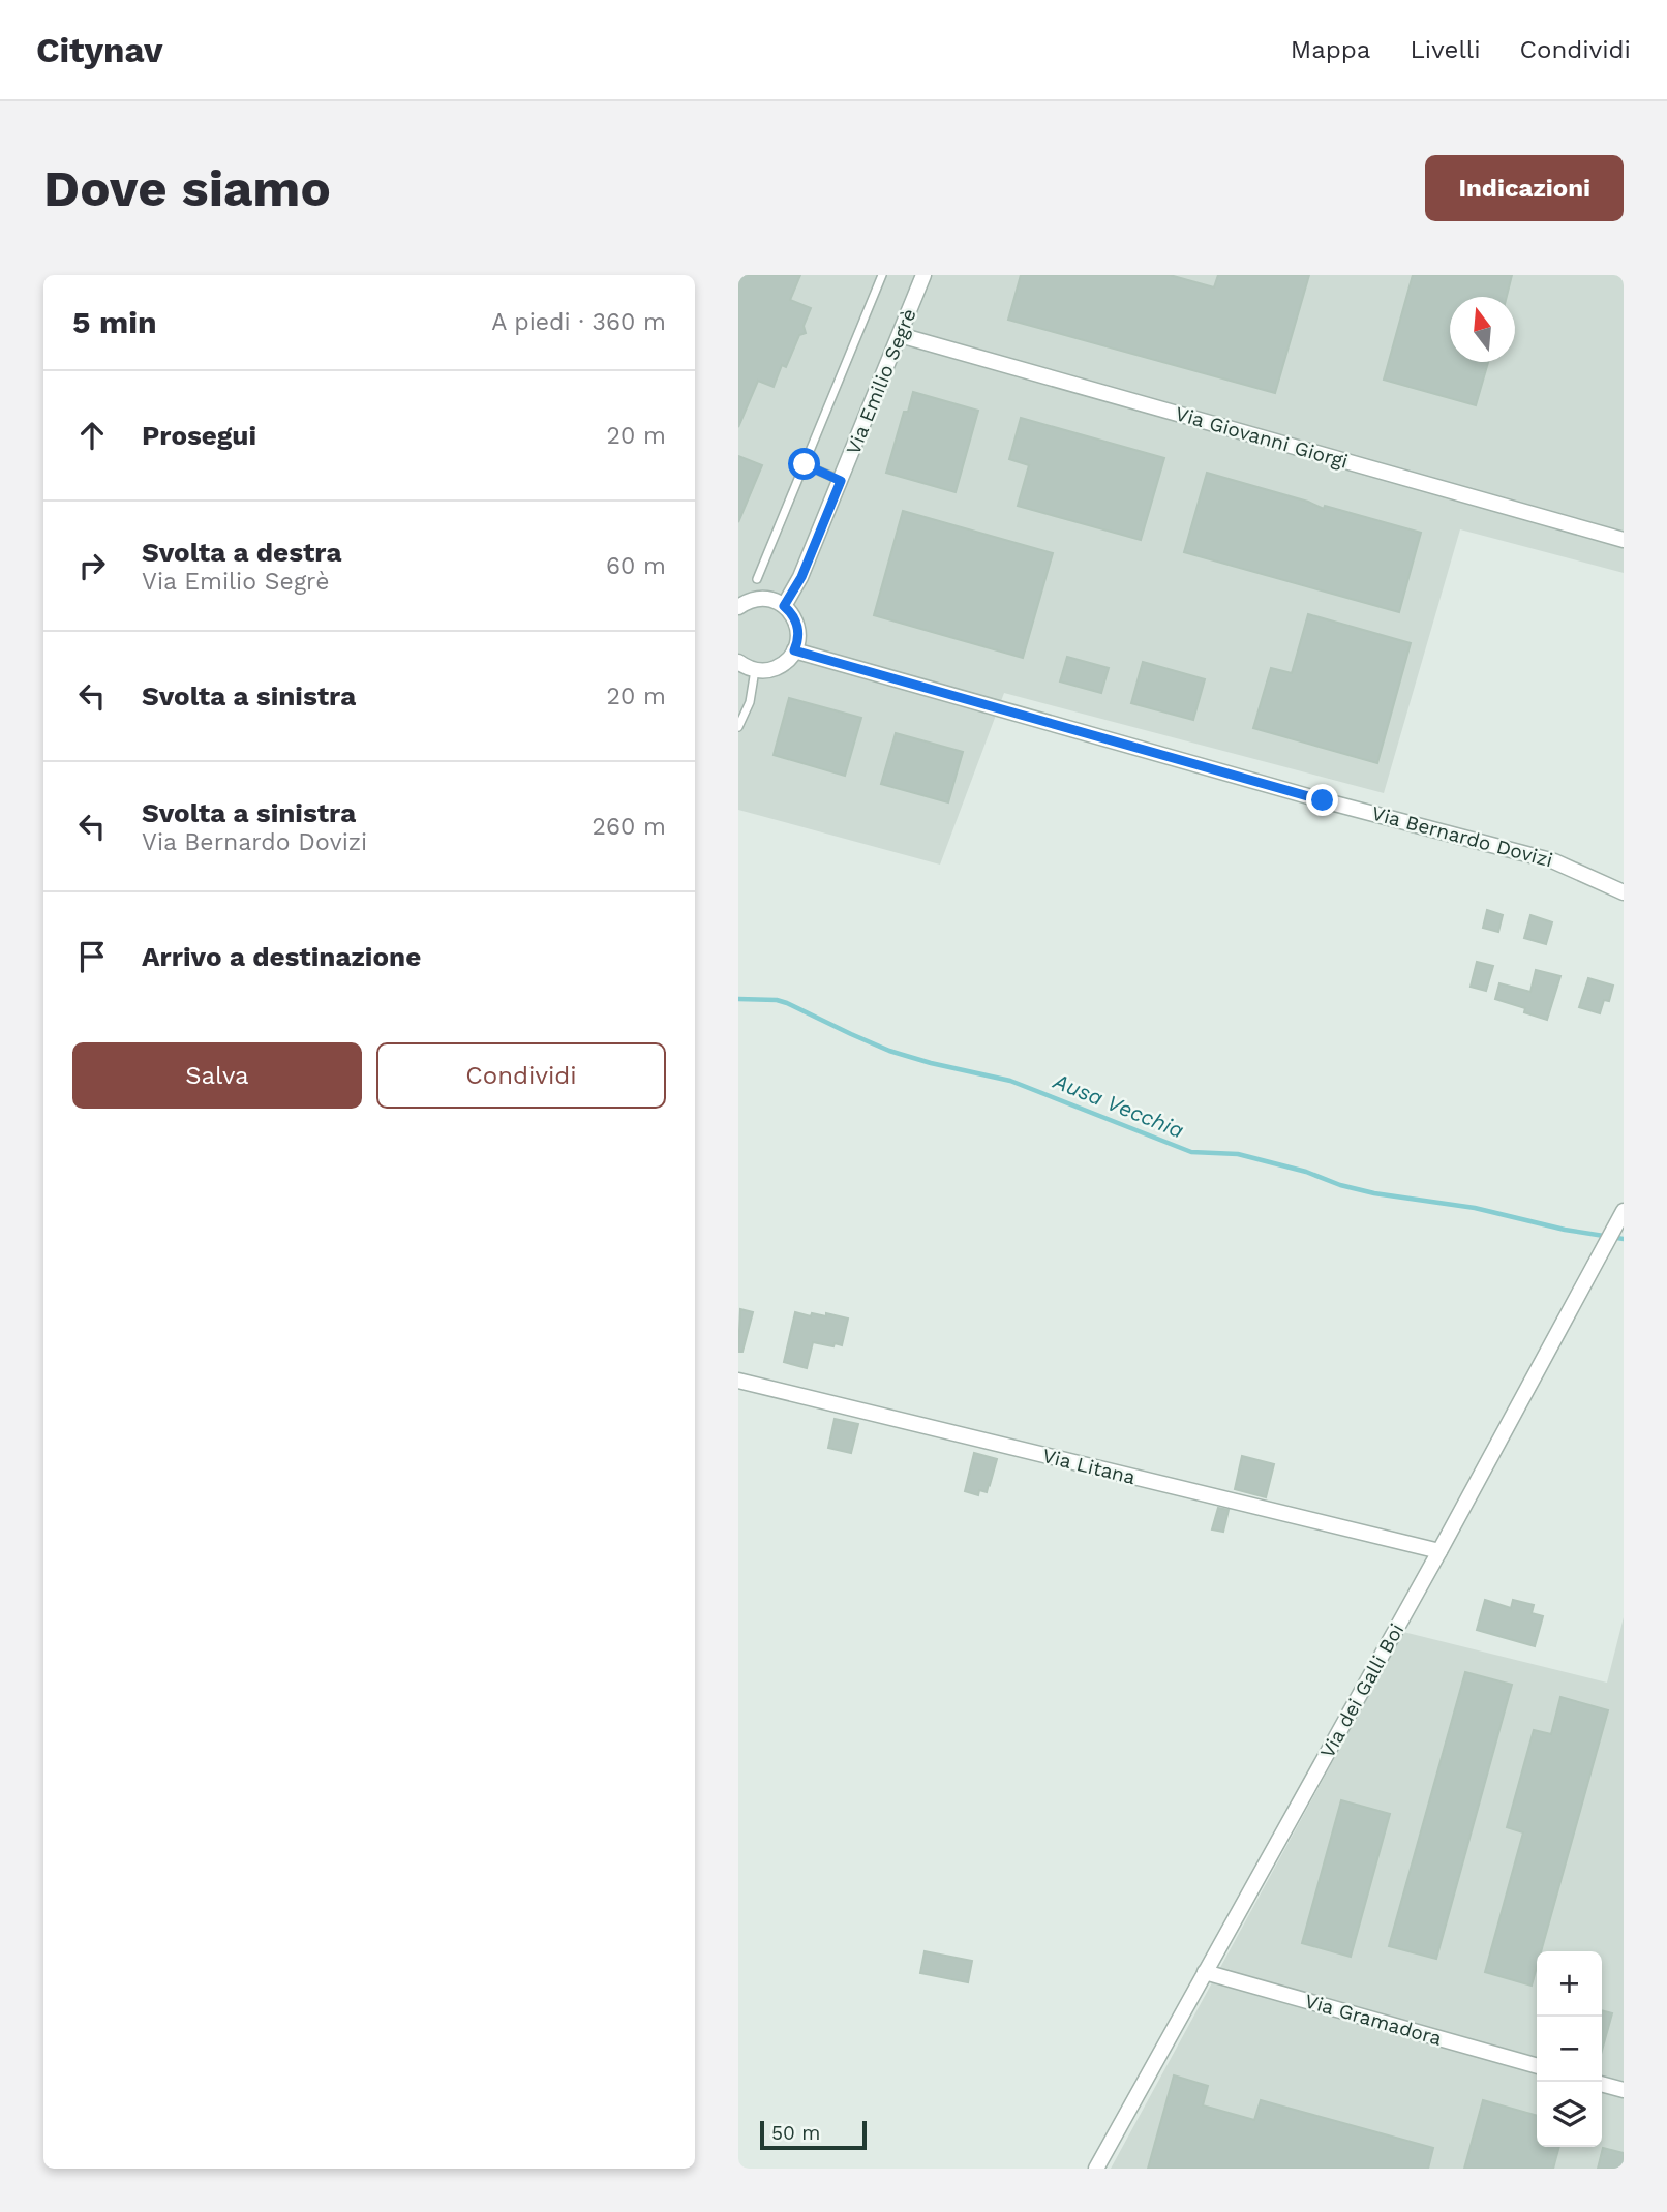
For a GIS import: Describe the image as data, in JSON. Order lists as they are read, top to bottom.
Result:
{
  "streets": {
    "street": [
      "Via Emilio Segrè",
      "Via Giovanni Giorgi",
      "Via Bernardo Dovizi",
      "Via Litana",
      "Via dei Galli Boi",
      "Via Gramadora"
    ]
  },
  "crossings": [
    ["Via Emilio Segrè", "Via Giovanni Giorgi"],
    ["Via Litana", "Via dei Galli Boi"],
    ["Via dei Galli Boi", "Via Gramadora"]
  ],
  "water": ["Ausa Vecchia"],
  "scale_bar": "50 m",
  "north": "top",
  "page": {
    "header": "Citynav",
    "nav": ["Mappa", "Livelli", "Condividi"],
    "buttons": [
      "Indicazioni",
      ["Salva", "Condividi"]
    ],
    "title": "Dove siamo",
    "heading": ["5 min", "A piedi · 360 m"],
    "list": [
      ["Prosegui", "20 m"],
      ["Svolta a destra", "Via Emilio Segrè", "60 m"],
      ["Svolta a sinistra", "20 m"],
      ["Svolta a sinistra", "Via Bernardo Dovizi", "260 m"],
      "Arrivo a destinazione"
    ],
    "map_buttons": ["+", "−"],
    "scale": "50 m"
  }
}
